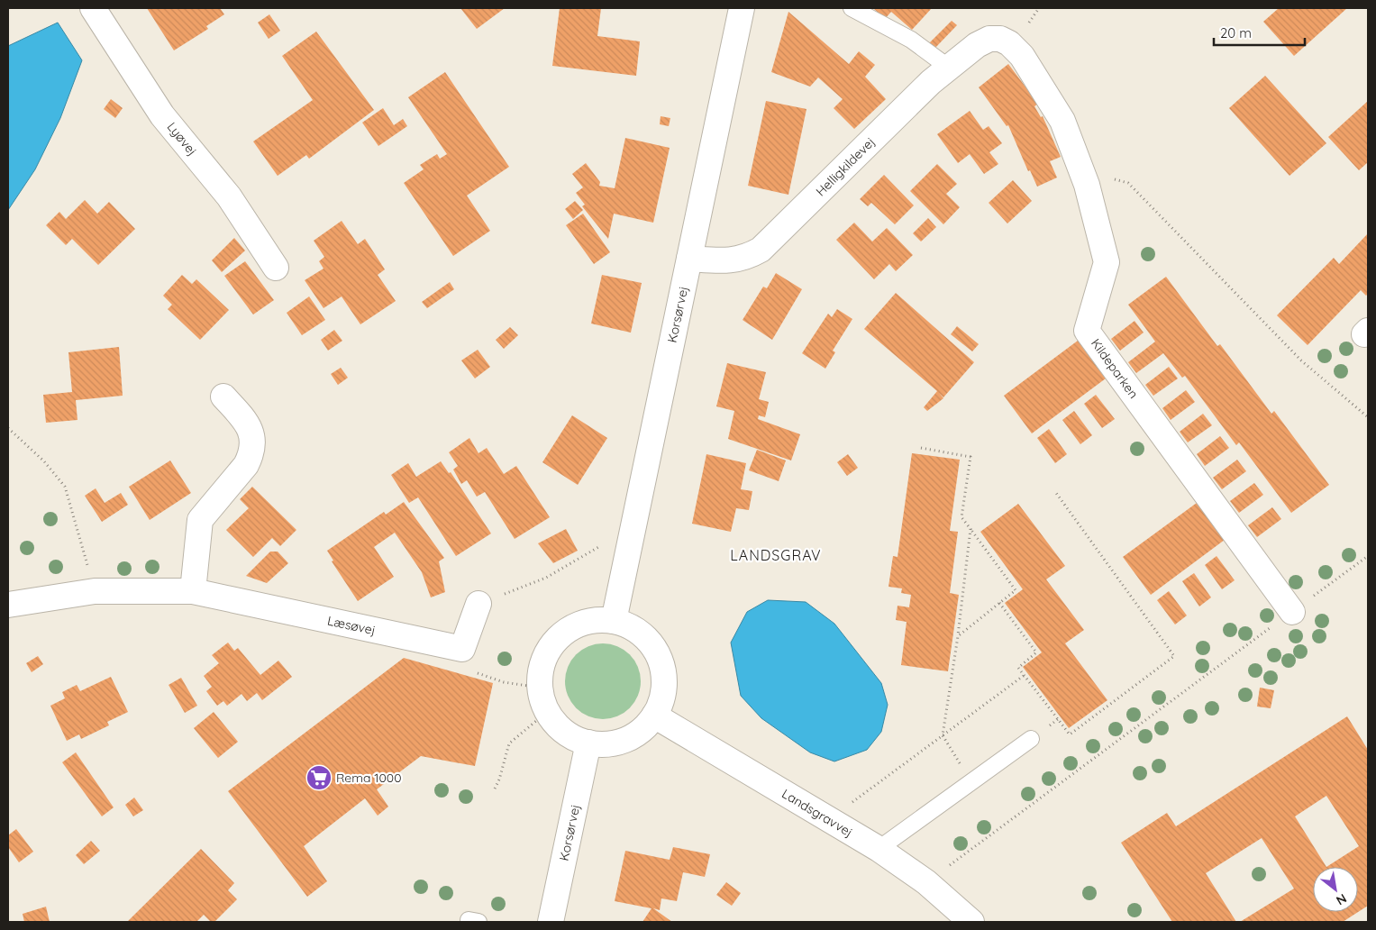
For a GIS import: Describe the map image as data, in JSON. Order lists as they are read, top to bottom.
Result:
{
  "streets": {
    "street": [
      "Lyøvej",
      "Helligkildevej",
      "Korsørvej",
      "Kildeparken",
      "Læsøvej",
      "Landsgravvej"
    ]
  },
  "crossings": [
    ["Helligkildevej", "Korsørvej"],
    ["Helligkildevej", "Kildeparken"],
    ["Korsørvej", "Landsgravvej"]
  ],
  "districts": ["LANDSGRAV"],
  "places": {
    "supermarket": ["Rema 1000"]
  },
  "scale_bar": "20 m",
  "north": "bottom right"
}
